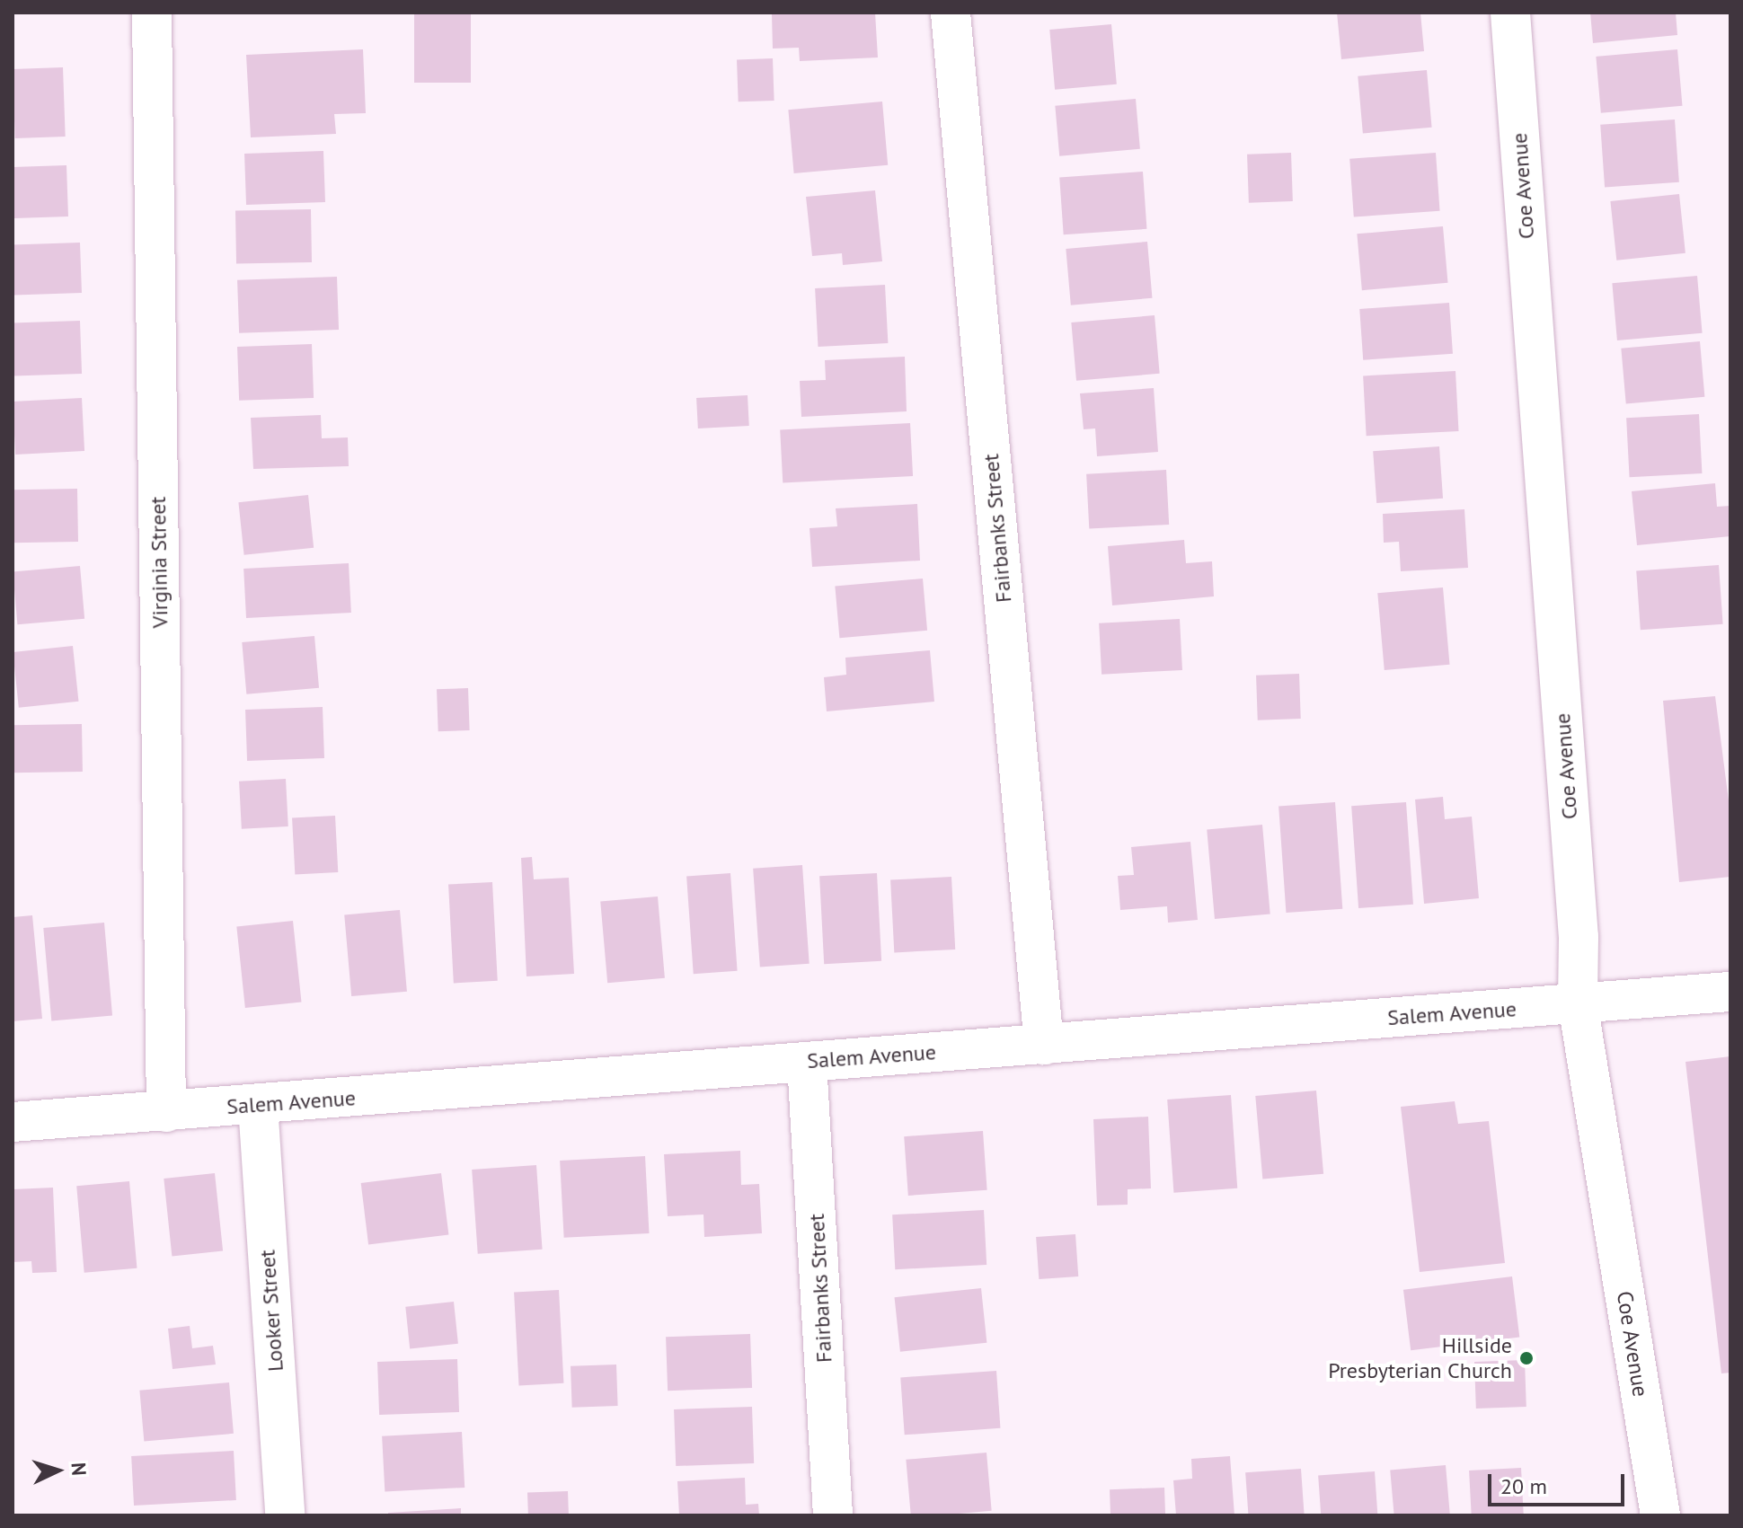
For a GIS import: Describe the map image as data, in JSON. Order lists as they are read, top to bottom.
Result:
{
  "streets": {
    "street": [
      "Coe Avenue",
      "Fairbanks Street",
      "Virginia Street",
      "Salem Avenue",
      "Looker Street"
    ]
  },
  "crossings": [
    ["Coe Avenue", "Salem Avenue"],
    ["Fairbanks Street", "Salem Avenue"],
    ["Virginia Street", "Salem Avenue"],
    ["Salem Avenue", "Looker Street"]
  ],
  "places": ["Hillside Presbyterian Church"],
  "scale_bar": "20 m",
  "north": "right"
}
